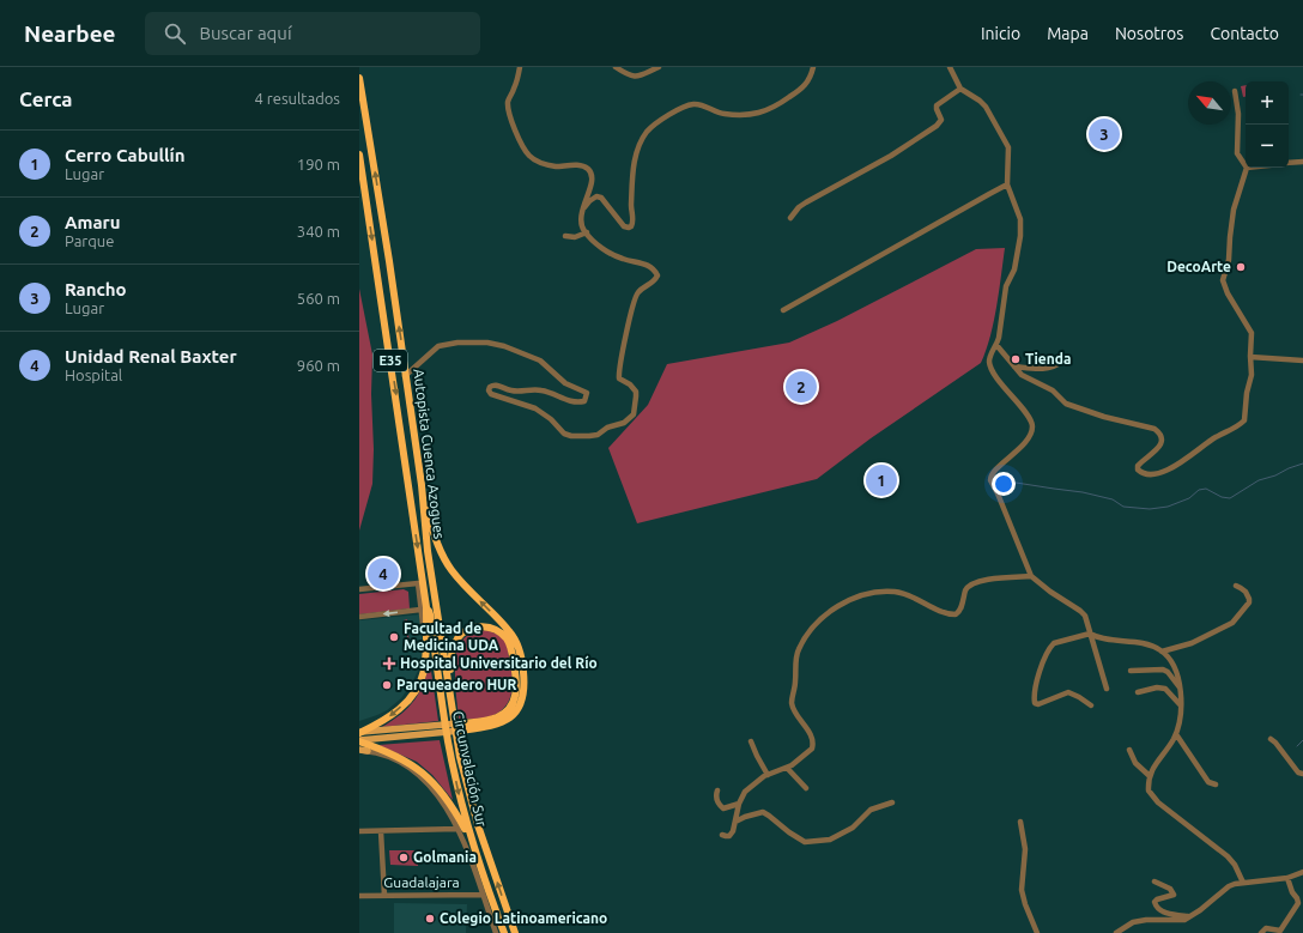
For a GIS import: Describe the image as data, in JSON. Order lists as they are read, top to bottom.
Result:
{
  "streets": {
    "highway": ["E35", "Autopista Cuenca Azogues", "Circunvalación Sur"],
    "street": ["Guadalajara"]
  },
  "crossings": [
    ["Autopista Cuenca Azogues", "Circunvalación Sur"]
  ],
  "places": {
    "other": [
      "DecoArte",
      "Tienda",
      "Facultad de Medicina UDA",
      "Parqueadero HUR",
      "Golmania",
      "Colegio Latinoamericano"
    ],
    "health": ["Hospital Universitario del Río"]
  },
  "north": "top left",
  "page": {
    "header": "Nearbee",
    "search": "Buscar aquí",
    "nav": [
      "Inicio",
      "Mapa",
      "Nosotros",
      "Contacto"
    ],
    "heading": ["Cerca", "4 resultados"],
    "map_buttons": ["+", "−"],
    "pins": [
      "3",
      "2",
      "1",
      "4"
    ],
    "list": [
      {
        "mark": "1",
        "name": "Cerro Cabullín",
        "note": "Lugar",
        "value": "190 m"
      },
      {
        "mark": "2",
        "name": "Amaru",
        "note": "Parque",
        "value": "340 m"
      },
      {
        "mark": "3",
        "name": "Rancho",
        "note": "Lugar",
        "value": "560 m"
      },
      {
        "mark": "4",
        "name": "Unidad Renal Baxter",
        "note": "Hospital",
        "value": "960 m"
      }
    ]
  }
}
